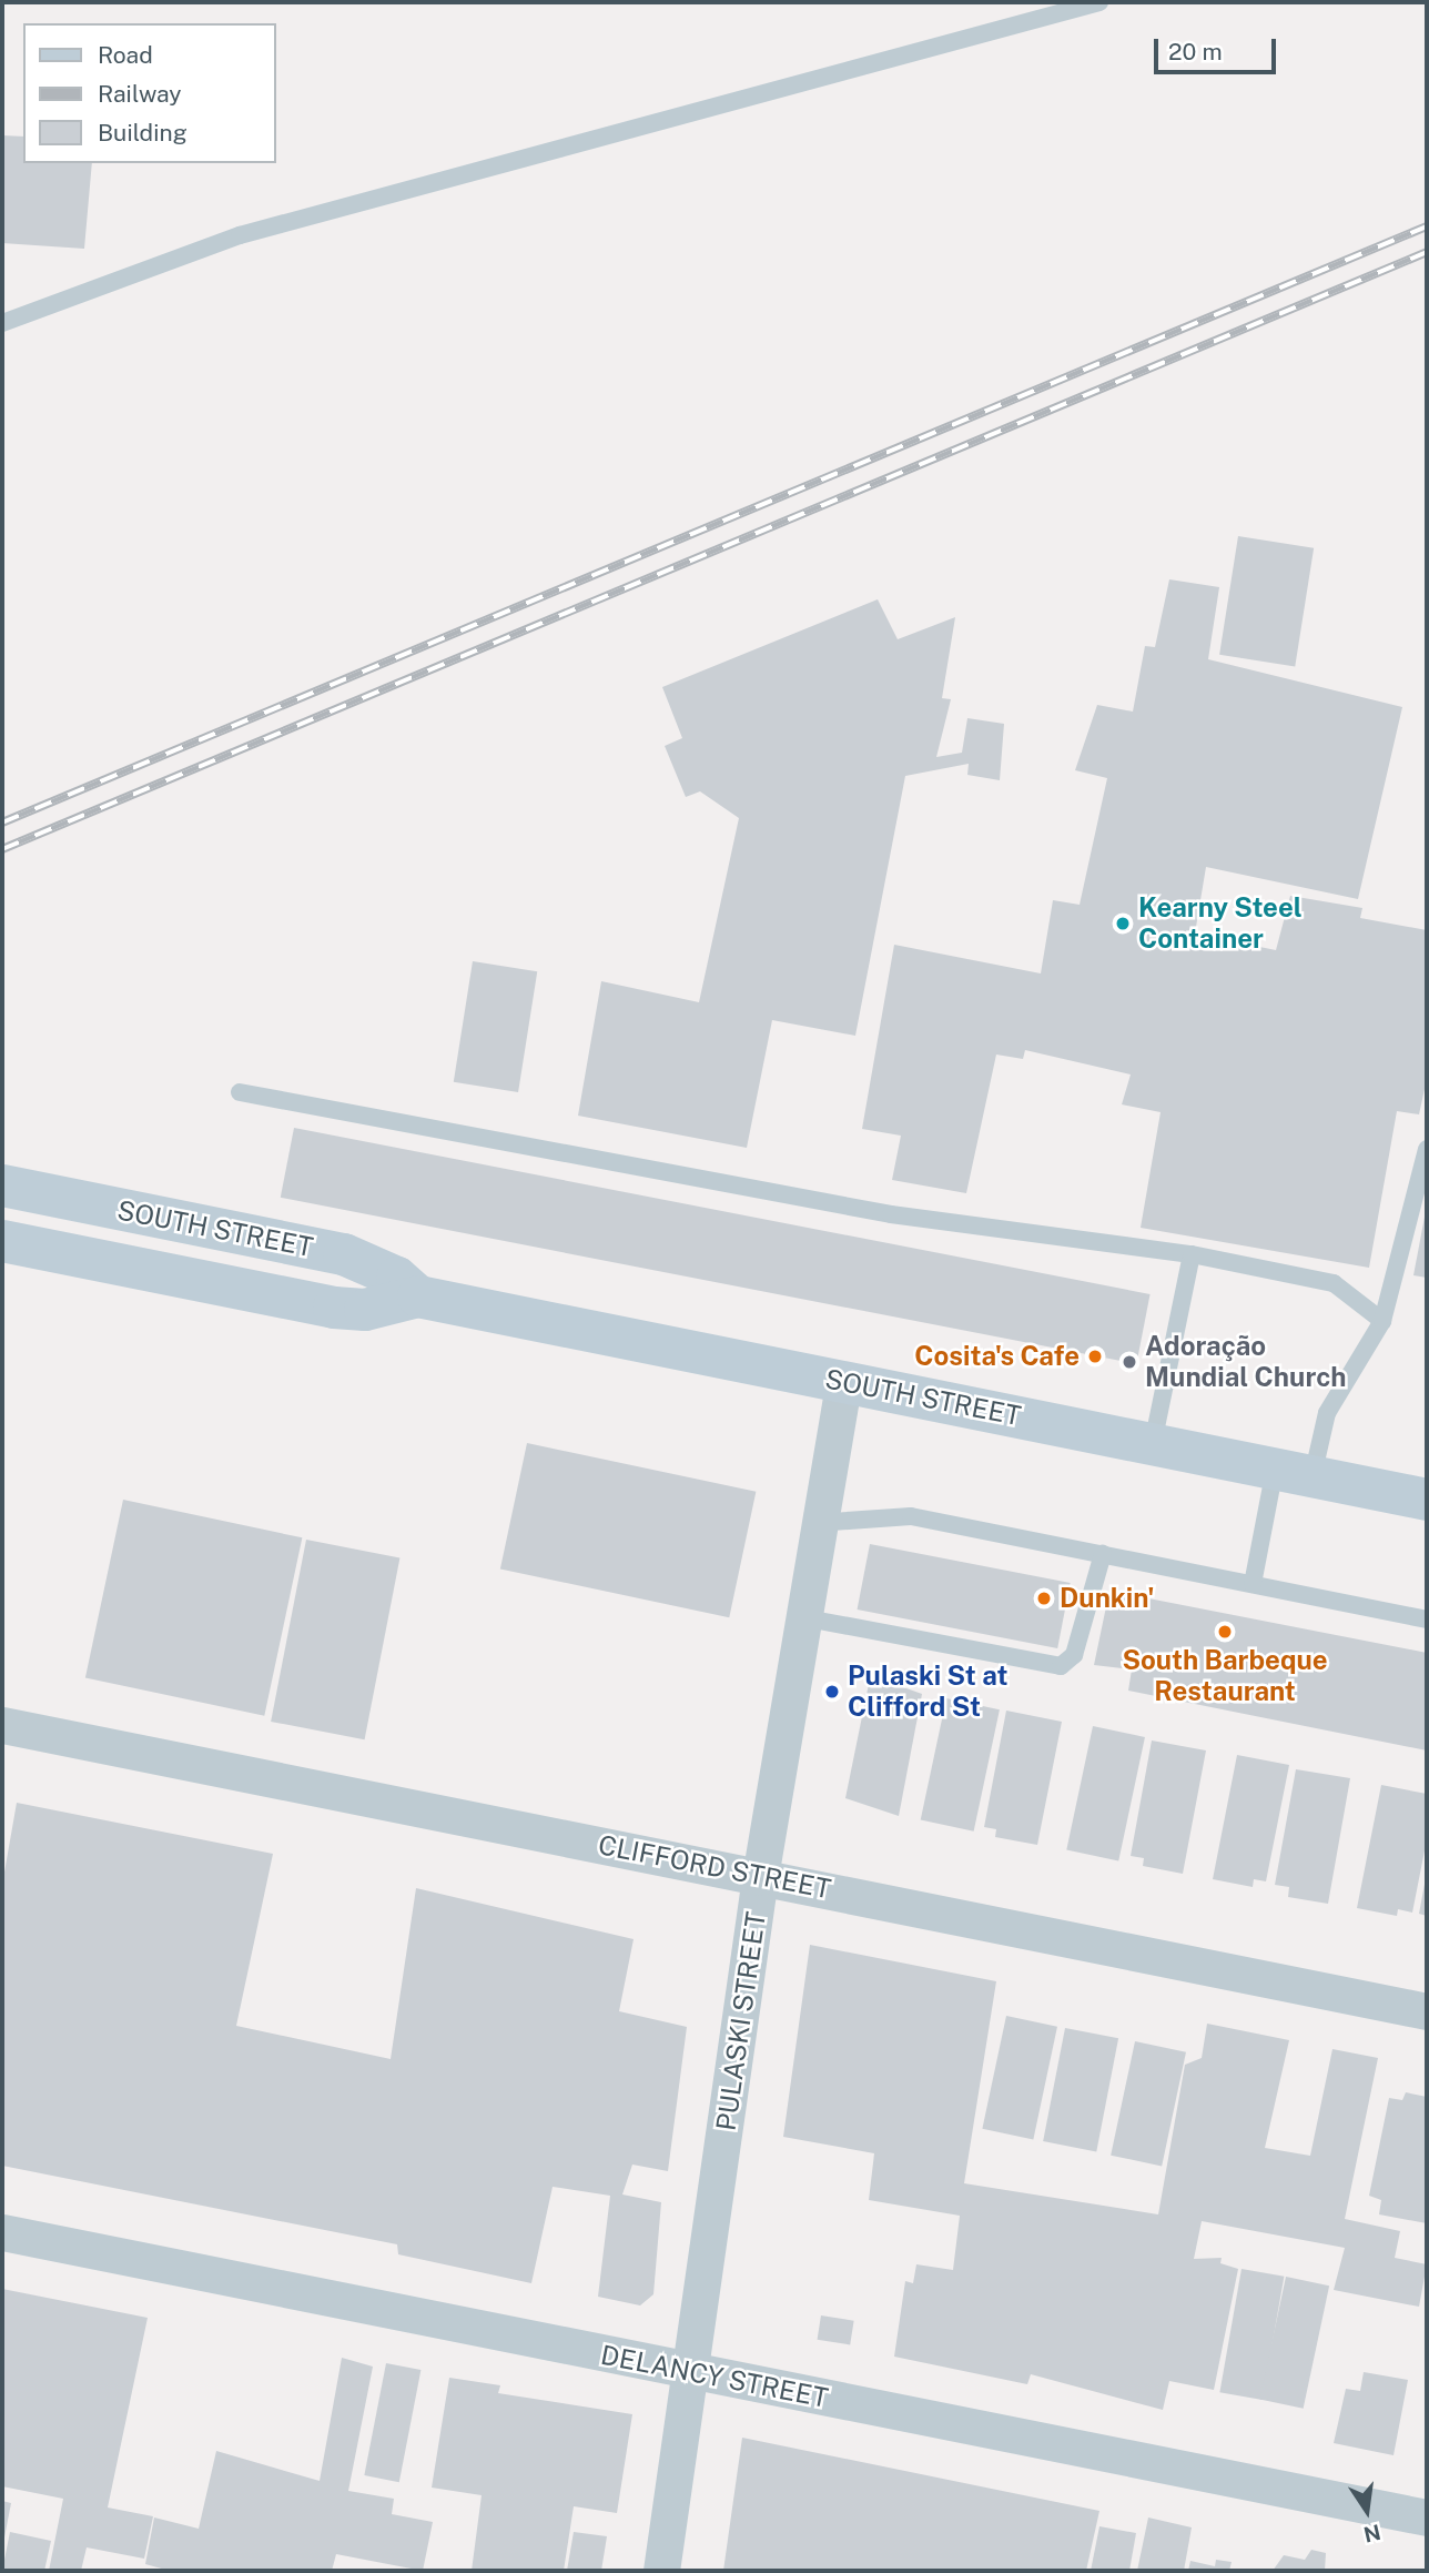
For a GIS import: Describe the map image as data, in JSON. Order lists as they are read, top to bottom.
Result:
{
  "streets": {
    "main road": ["SOUTH STREET"],
    "street": ["CLIFFORD STREET", "PULASKI STREET", "DELANCY STREET"]
  },
  "crossings": [
    ["SOUTH STREET", "PULASKI STREET"],
    ["CLIFFORD STREET", "PULASKI STREET"],
    ["PULASKI STREET", "DELANCY STREET"]
  ],
  "places": [
    "Kearny Steel Container",
    "Cosita's Cafe",
    "Adoração Mundial Church",
    "Dunkin'",
    "South Barbeque Restaurant",
    "Pulaski St at Clifford St"
  ],
  "legend": ["Road", "Railway", "Building"],
  "scale_bar": "20 m",
  "north": "bottom"
}
